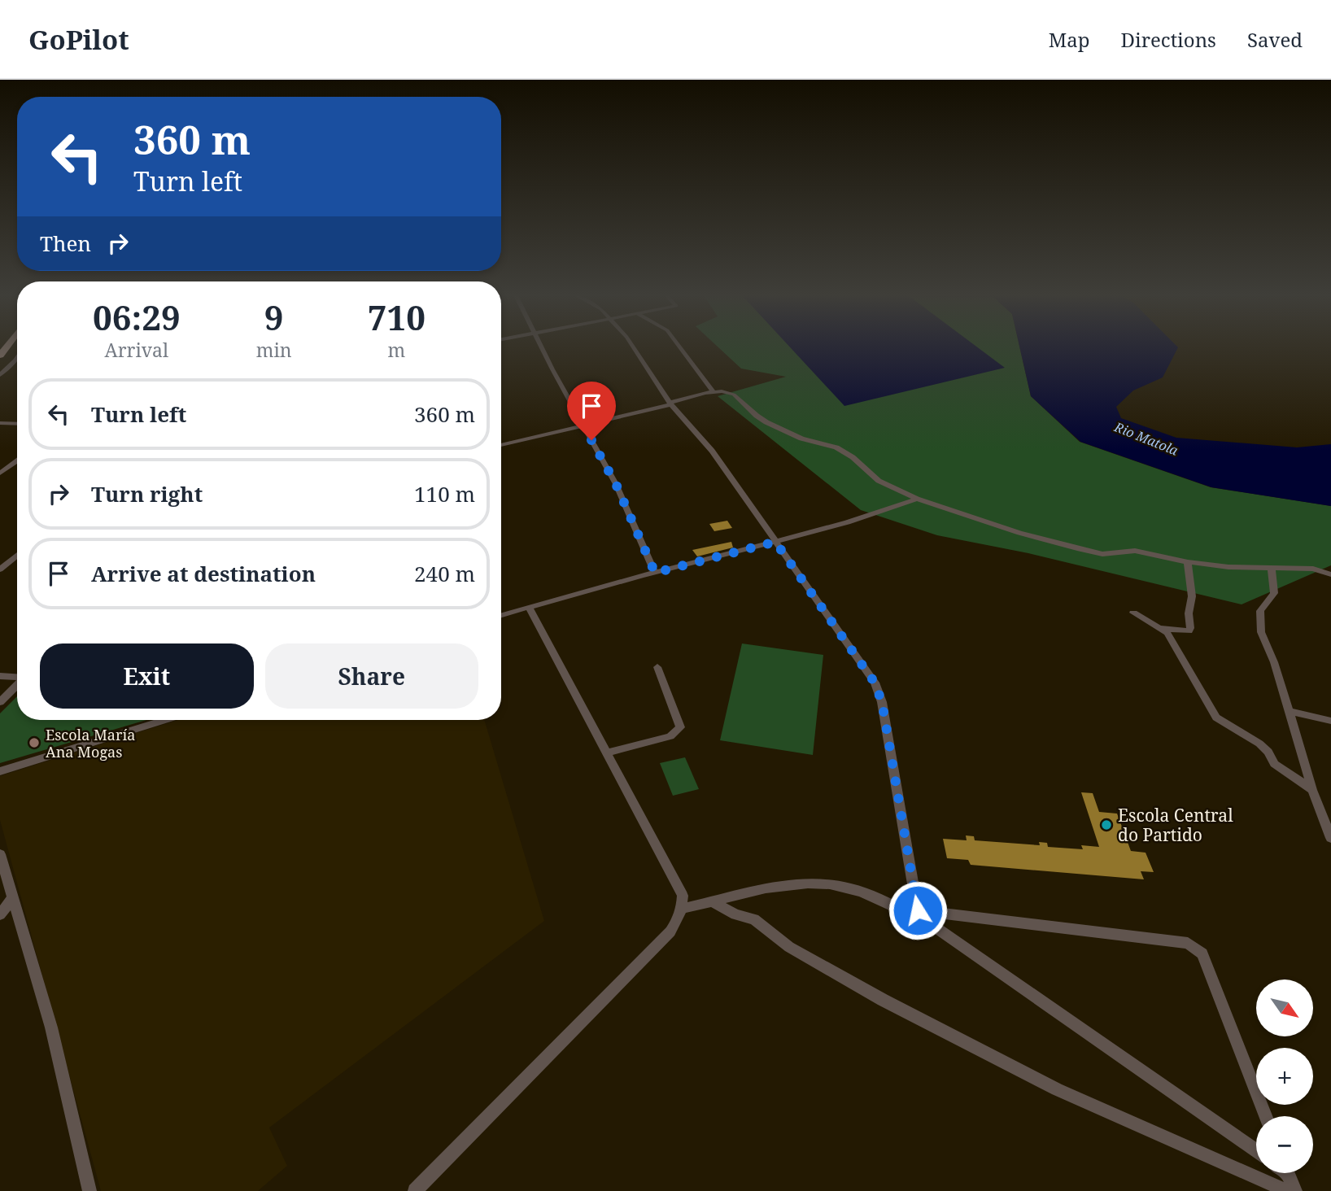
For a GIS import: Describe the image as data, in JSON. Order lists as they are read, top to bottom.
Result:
{
  "water": ["Rio Matola"],
  "places": ["Escola María Ana Mogas", "Escola Central do Partido"],
  "north": "bottom right",
  "page": {
    "header": "GoPilot",
    "nav": ["Map", "Directions", "Saved"],
    "turn": ["360 m", "Turn left"],
    "then": "Then",
    "eta": [
      "06:29",
      "Arrival",
      "9",
      "min",
      "710",
      "m"
    ],
    "list": [
      {
        "name": "Turn left",
        "value": "360 m"
      },
      {
        "name": "Turn right",
        "value": "110 m"
      },
      {
        "name": "Arrive at destination",
        "value": "240 m"
      }
    ],
    "buttons": ["Exit", "Share"],
    "map_buttons": ["+", "−"]
  }
}
